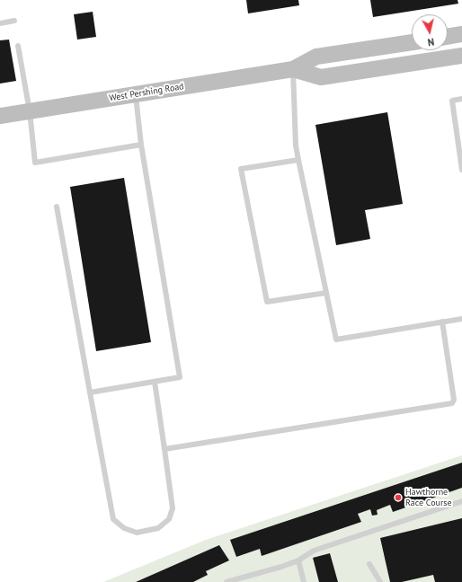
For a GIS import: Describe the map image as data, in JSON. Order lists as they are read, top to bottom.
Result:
{
  "streets": {
    "main road": ["West Pershing Road"]
  },
  "places": ["Hawthorne Race Course"],
  "north": "bottom"
}
